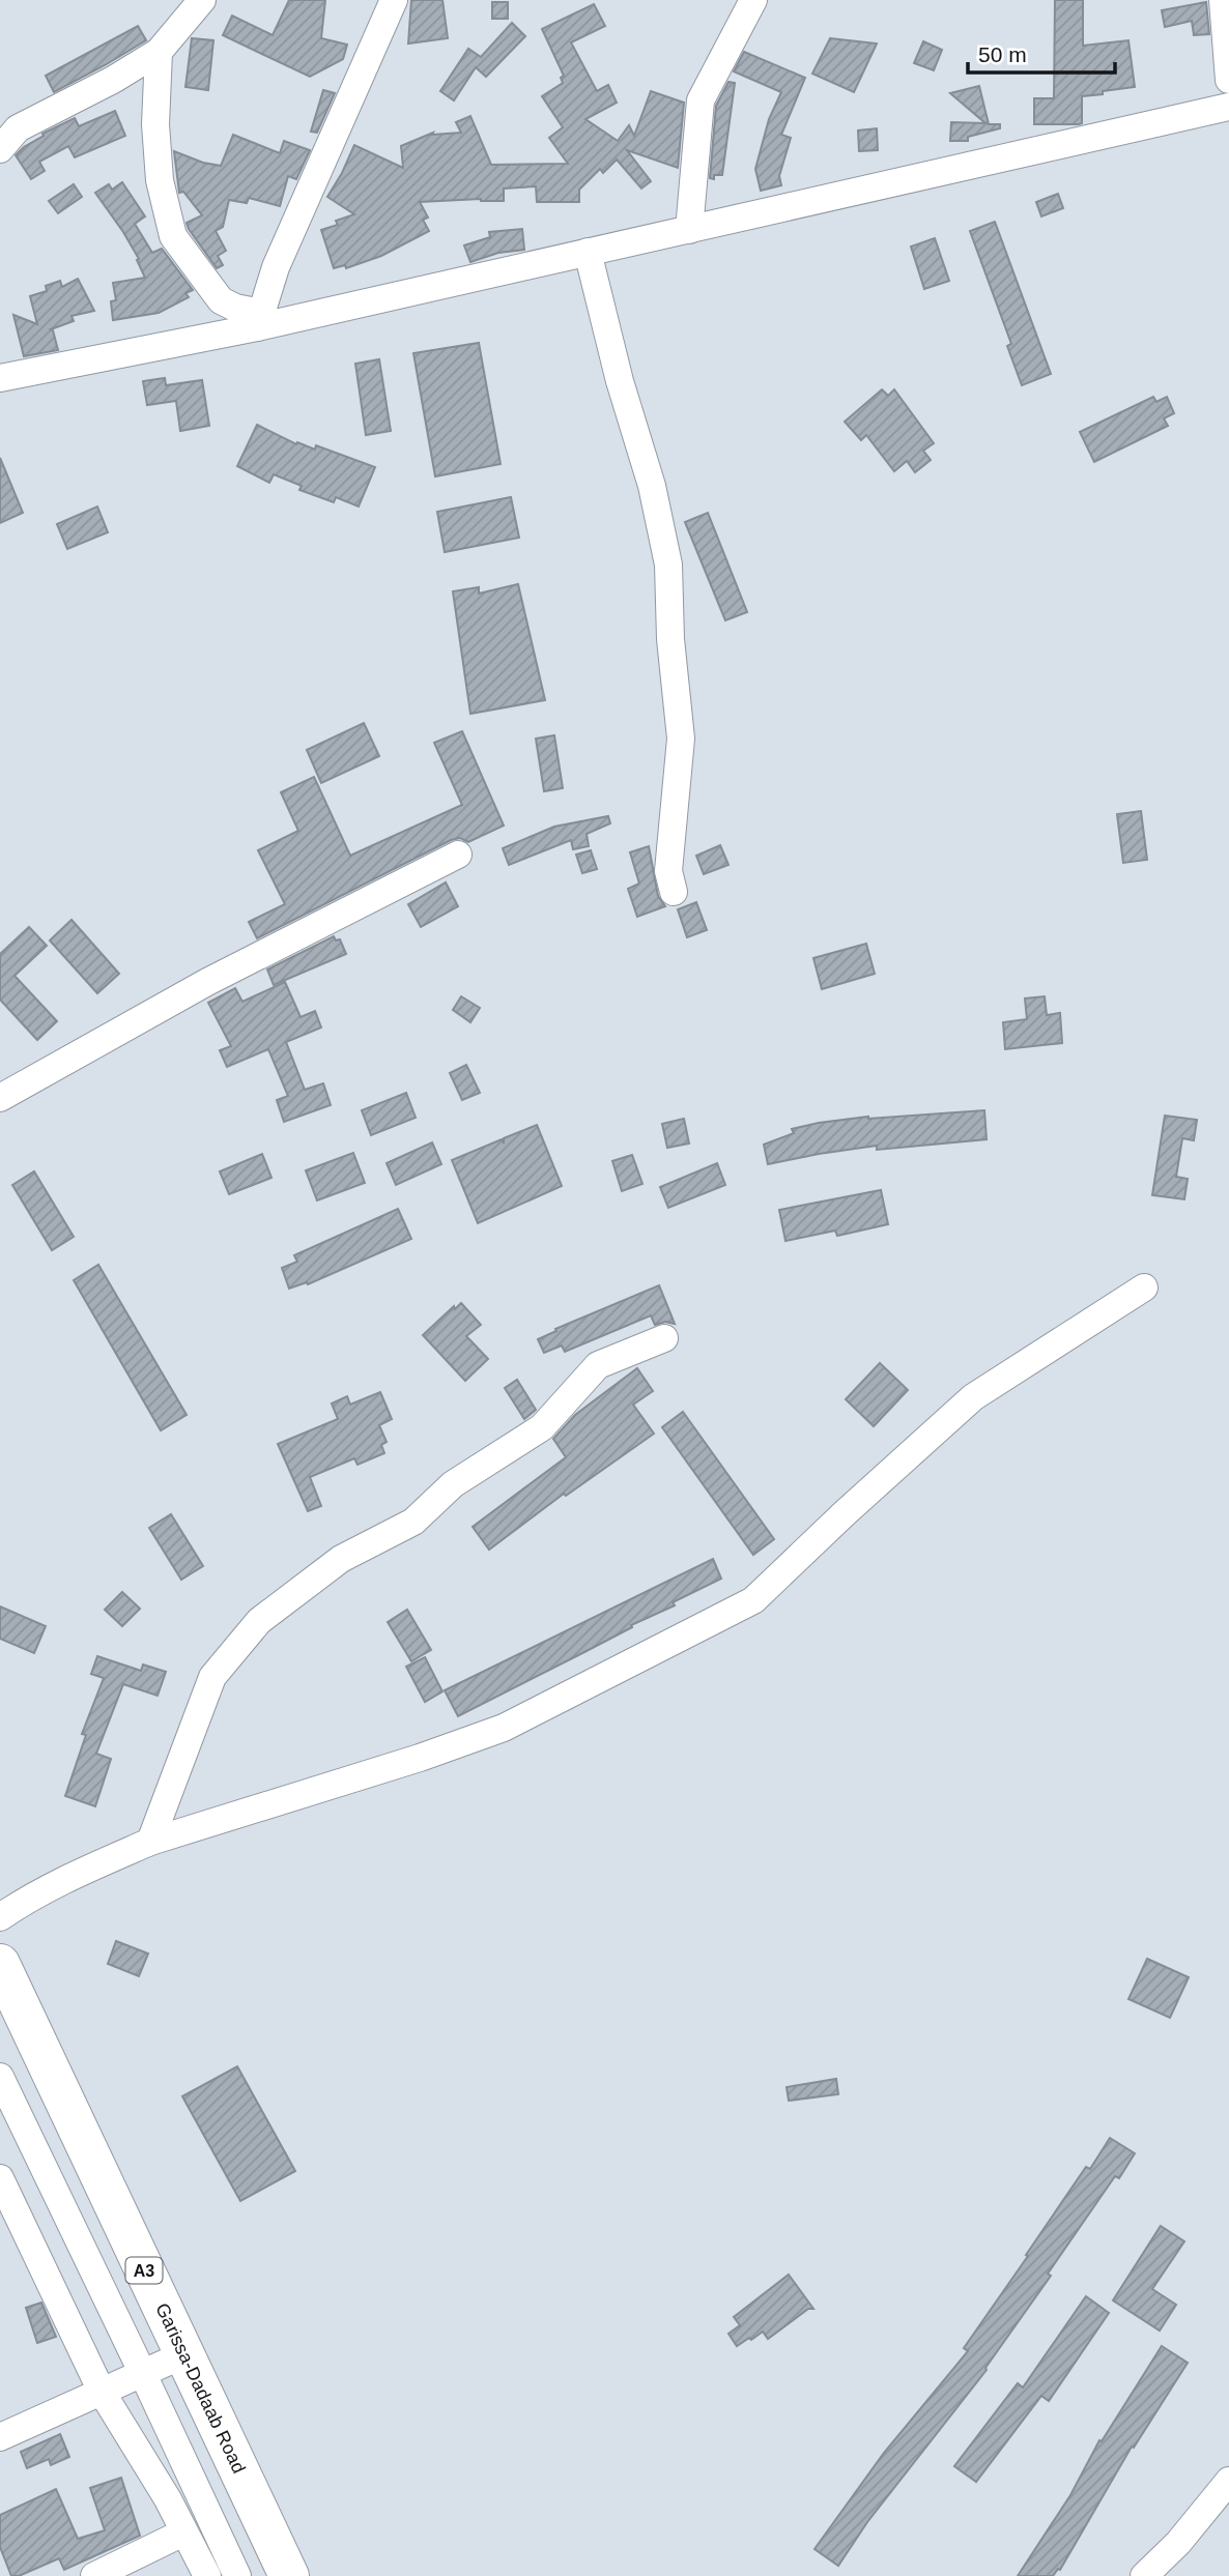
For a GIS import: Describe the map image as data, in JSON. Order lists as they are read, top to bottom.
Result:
{
  "streets": {
    "highway": ["A3", "Garissa-Dadaab Road"]
  },
  "scale_bar": "50 m"
}
